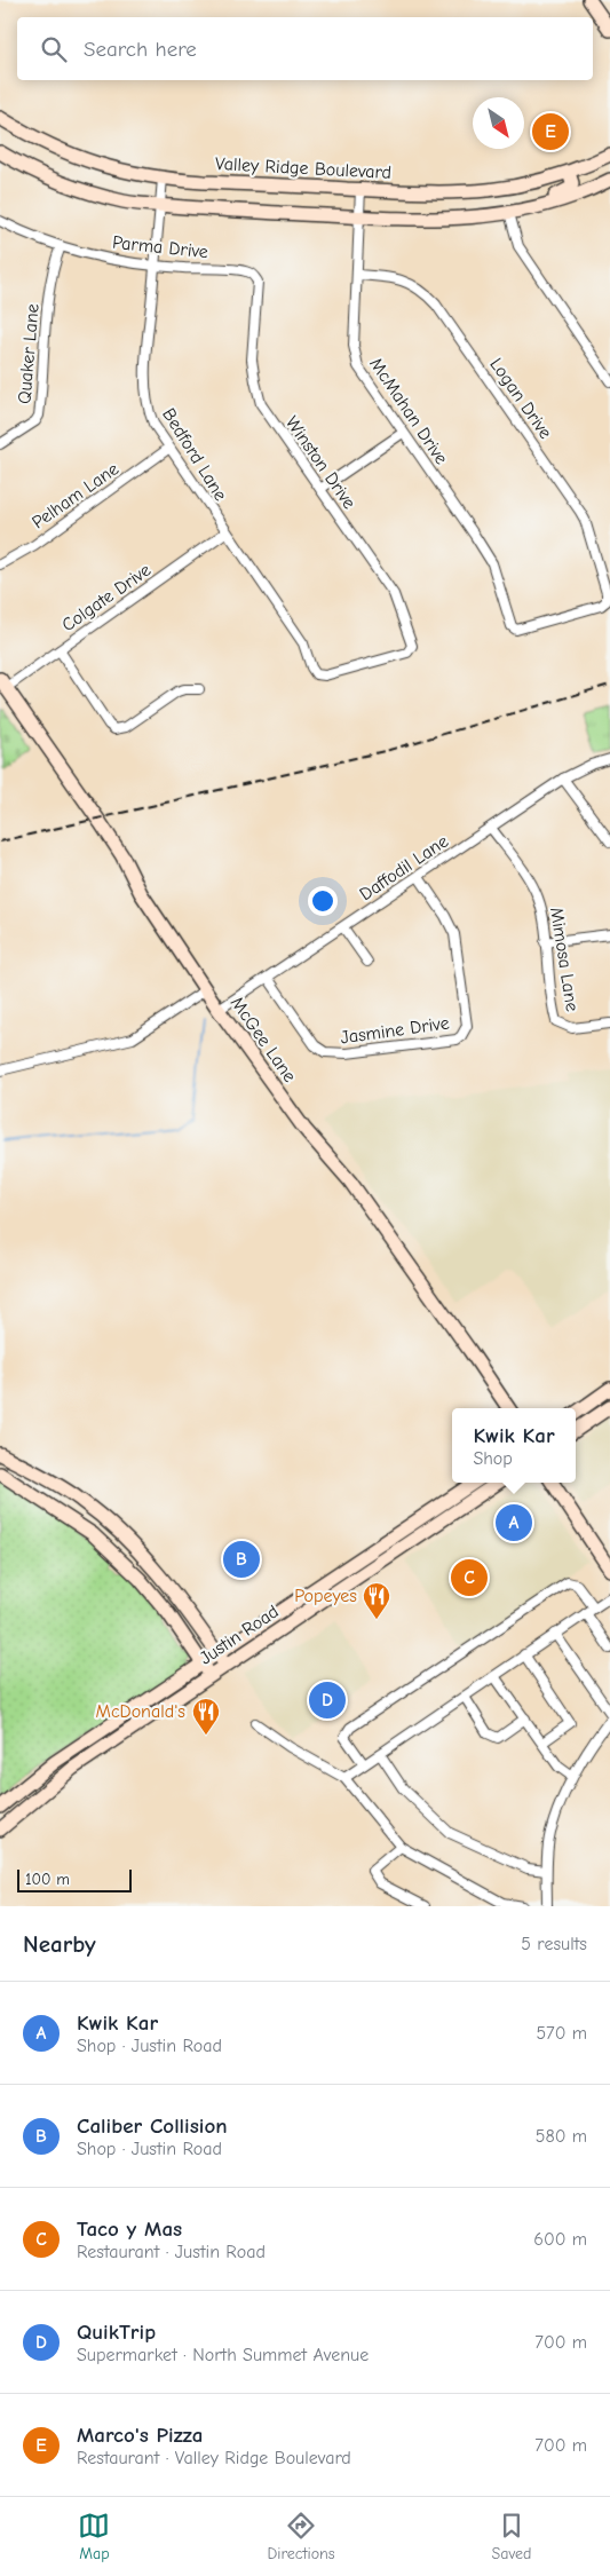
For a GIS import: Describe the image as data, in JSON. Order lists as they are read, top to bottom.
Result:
{
  "streets": {
    "main road": ["Valley Ridge Boulevard", "McGee Lane", "Justin Road"],
    "street": [
      "Parma Drive",
      "Quaker Lane",
      "Logan Drive",
      "McMahan Drive",
      "Bedford Lane",
      "Winston Drive",
      "Pelham Lane",
      "Colgate Drive",
      "Daffodil Lane",
      "Mimosa Lane",
      "Jasmine Drive"
    ]
  },
  "crossings": [
    ["Valley Ridge Boulevard", "McMahan Drive"],
    ["Valley Ridge Boulevard", "Bedford Lane"],
    ["Parma Drive", "Quaker Lane"],
    ["Parma Drive", "Bedford Lane"],
    ["Parma Drive", "Winston Drive"],
    ["Logan Drive", "McMahan Drive"],
    ["Bedford Lane", "Winston Drive"],
    ["Bedford Lane", "Pelham Lane"],
    ["Bedford Lane", "Colgate Drive"],
    ["Colgate Drive", "McGee Lane"],
    ["Daffodil Lane", "Mimosa Lane"],
    ["Daffodil Lane", "Jasmine Drive"],
    ["Daffodil Lane", "McGee Lane"]
  ],
  "places": {
    "restaurant": ["Popeyes", "McDonald's"]
  },
  "scale_bar": "100 m",
  "north": "bottom right",
  "page": {
    "search": "Search here",
    "pins": [
      "E",
      "A",
      "B",
      "C",
      "D"
    ],
    "popup": ["Kwik Kar", "Shop"],
    "scale": "100 m",
    "heading": ["Nearby", "5 results"],
    "list": [
      {
        "mark": "A",
        "name": "Kwik Kar",
        "note": "Shop · Justin Road",
        "value": "570 m"
      },
      {
        "mark": "B",
        "name": "Caliber Collision",
        "note": "Shop · Justin Road",
        "value": "580 m"
      },
      {
        "mark": "C",
        "name": "Taco y Mas",
        "note": "Restaurant · Justin Road",
        "value": "600 m"
      },
      {
        "mark": "D",
        "name": "QuikTrip",
        "note": "Supermarket · North Summet Avenue",
        "value": "700 m"
      },
      {
        "mark": "E",
        "name": "Marco's Pizza",
        "note": "Restaurant · Valley Ridge Boulevard",
        "value": "700 m"
      }
    ],
    "nav": ["Map", "Directions", "Saved"]
  }
}
